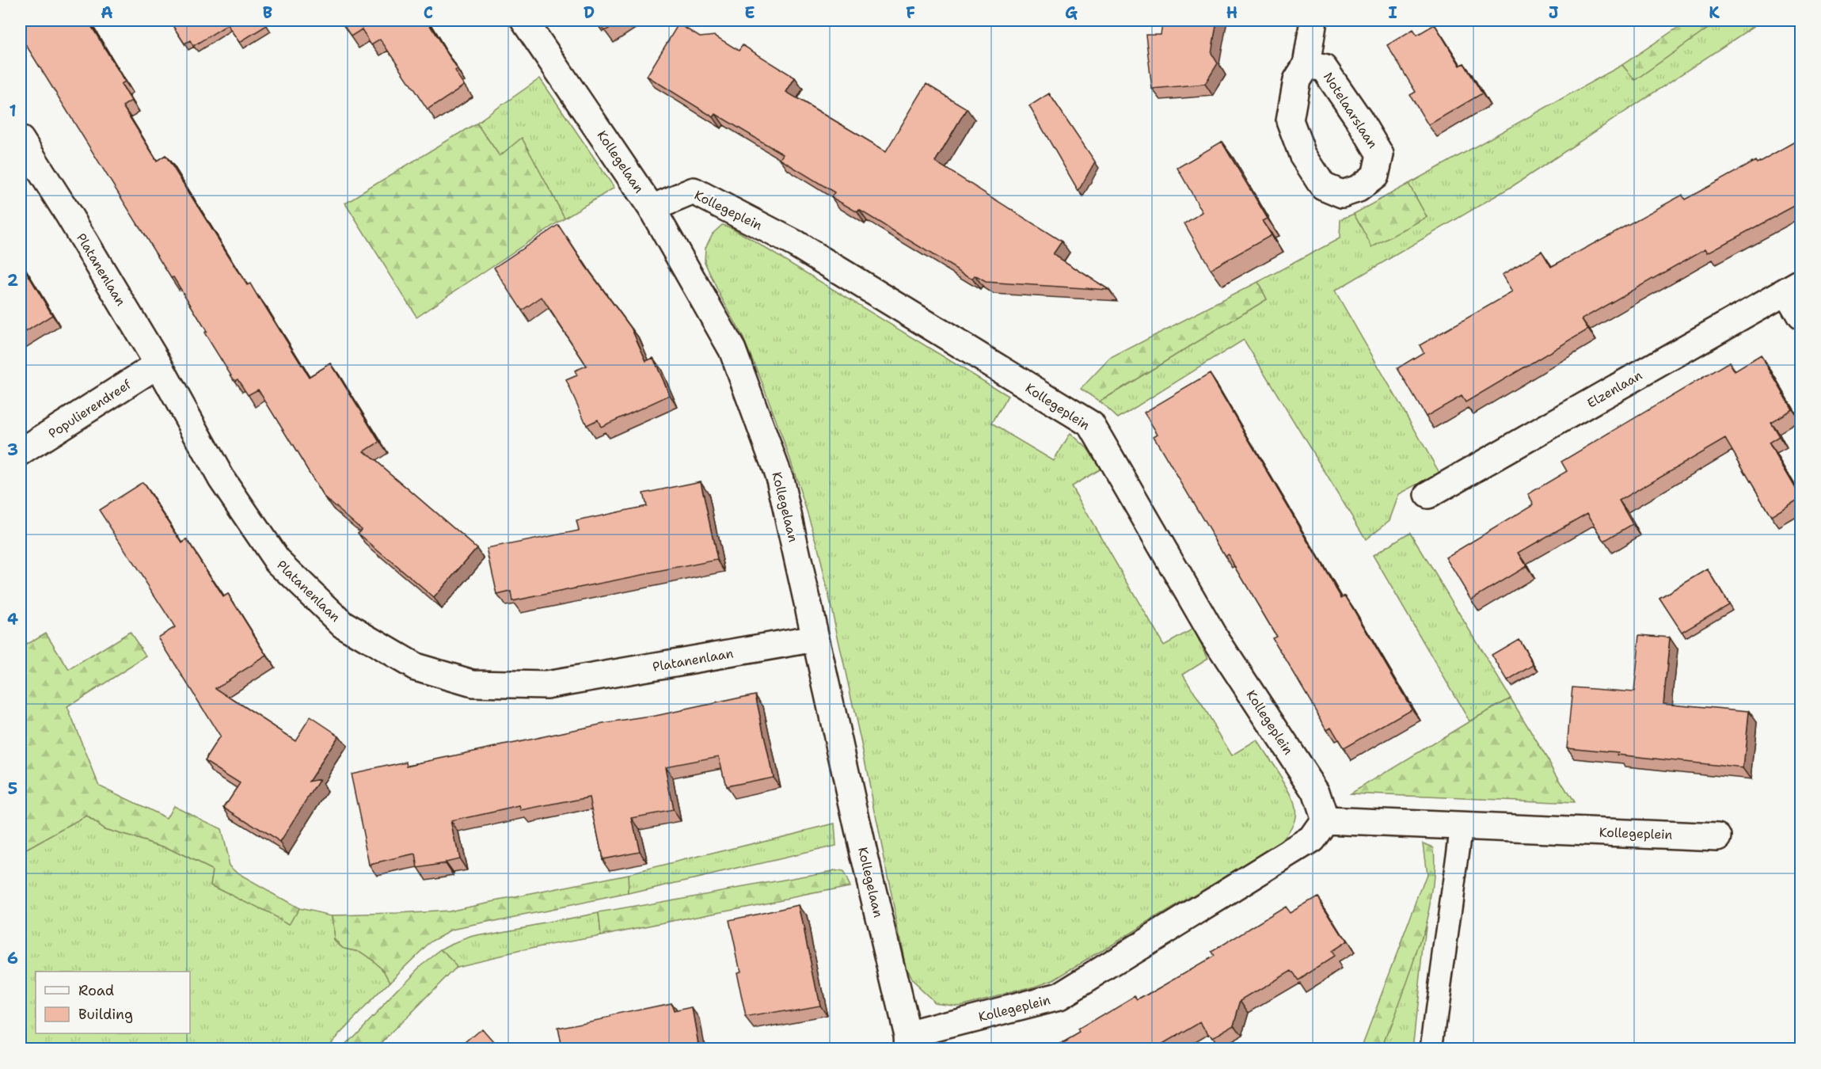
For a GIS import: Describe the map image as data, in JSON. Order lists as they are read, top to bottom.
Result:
{
  "streets": {
    "street": [
      "Notelaarslaan",
      "Kollegelaan",
      "Kollegeplein",
      "Platanenlaan",
      "Elzenlaan",
      "Populierendreef"
    ]
  },
  "crossings": [
    ["Kollegelaan", "Kollegeplein"],
    ["Kollegelaan", "Platanenlaan"],
    ["Platanenlaan", "Populierendreef"]
  ],
  "legend": ["Road", "Building"],
  "grid": {
    "columns": [
      "A",
      "B",
      "C",
      "D",
      "E",
      "F",
      "G",
      "H",
      "I",
      "J",
      "K"
    ],
    "rows": [
      "1",
      "2",
      "3",
      "4",
      "5",
      "6"
    ]
  }
}
